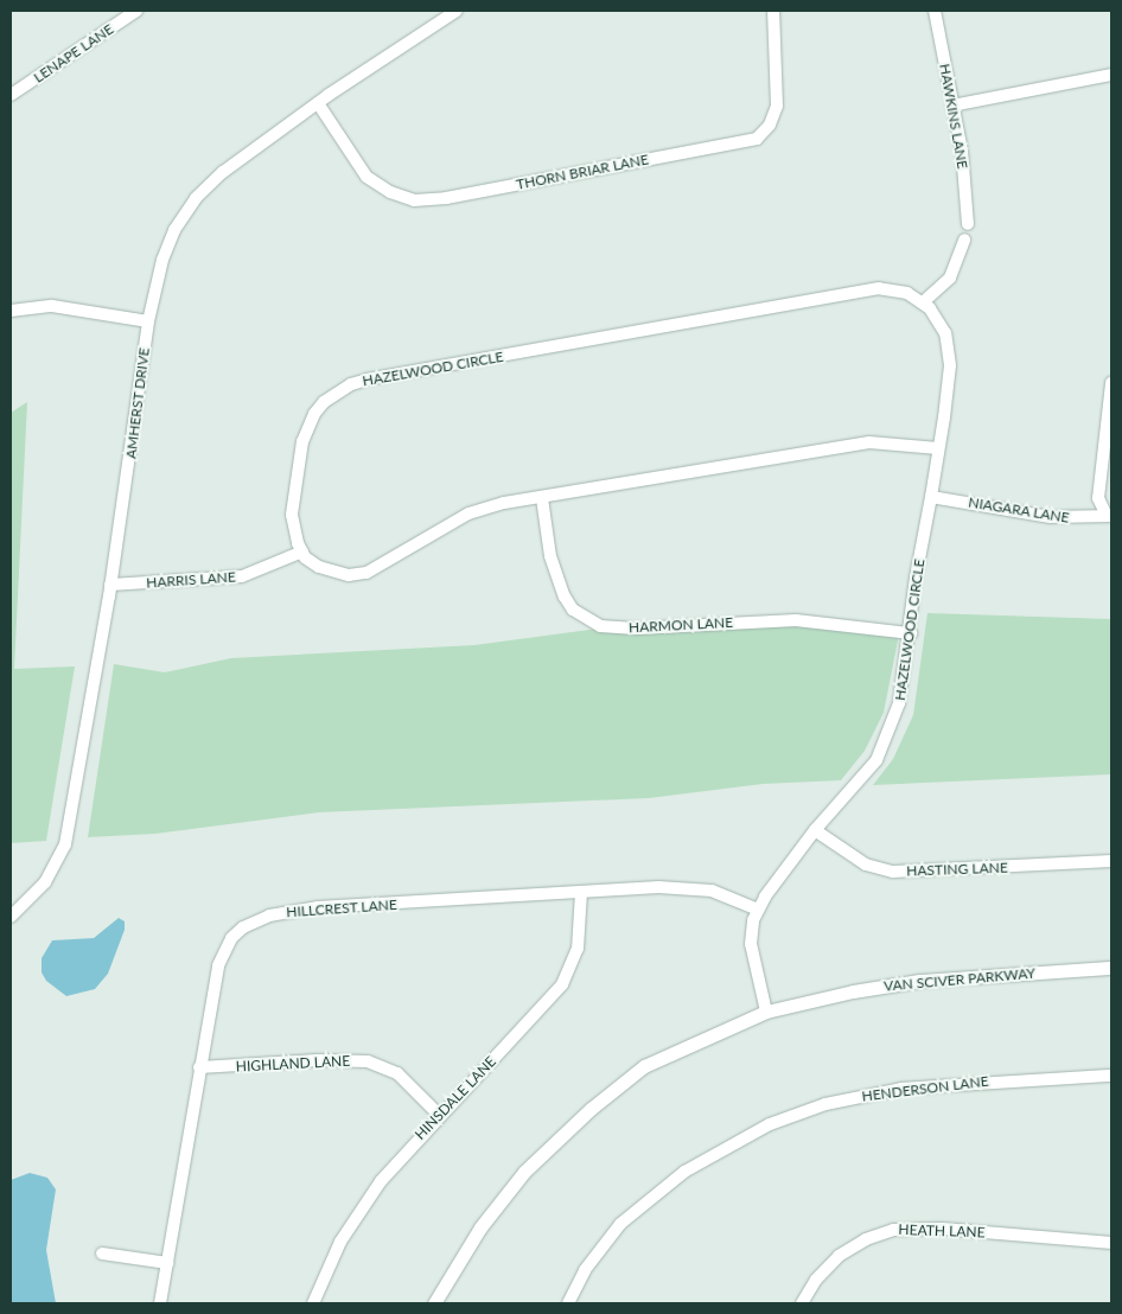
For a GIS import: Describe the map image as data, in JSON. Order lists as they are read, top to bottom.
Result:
{
  "streets": {
    "street": [
      "LENAPE LANE",
      "HAWKINS LANE",
      "THORN BRIAR LANE",
      "HAZELWOOD CIRCLE",
      "AMHERST DRIVE",
      "NIAGARA LANE",
      "HARRIS LANE",
      "HARMON LANE",
      "HASTING LANE",
      "HILLCREST LANE",
      "VAN SCIVER PARKWAY",
      "HIGHLAND LANE",
      "HENDERSON LANE",
      "HINSDALE LANE",
      "HEATH LANE"
    ]
  },
  "crossings": [
    ["THORN BRIAR LANE", "AMHERST DRIVE"],
    ["HAZELWOOD CIRCLE", "NIAGARA LANE"],
    ["HAZELWOOD CIRCLE", "HARRIS LANE"],
    ["HAZELWOOD CIRCLE", "HARMON LANE"],
    ["HAZELWOOD CIRCLE", "HASTING LANE"],
    ["HAZELWOOD CIRCLE", "HILLCREST LANE"],
    ["HAZELWOOD CIRCLE", "VAN SCIVER PARKWAY"],
    ["AMHERST DRIVE", "HARRIS LANE"],
    ["HILLCREST LANE", "HIGHLAND LANE"],
    ["HILLCREST LANE", "HINSDALE LANE"],
    ["HIGHLAND LANE", "HINSDALE LANE"]
  ]
}
